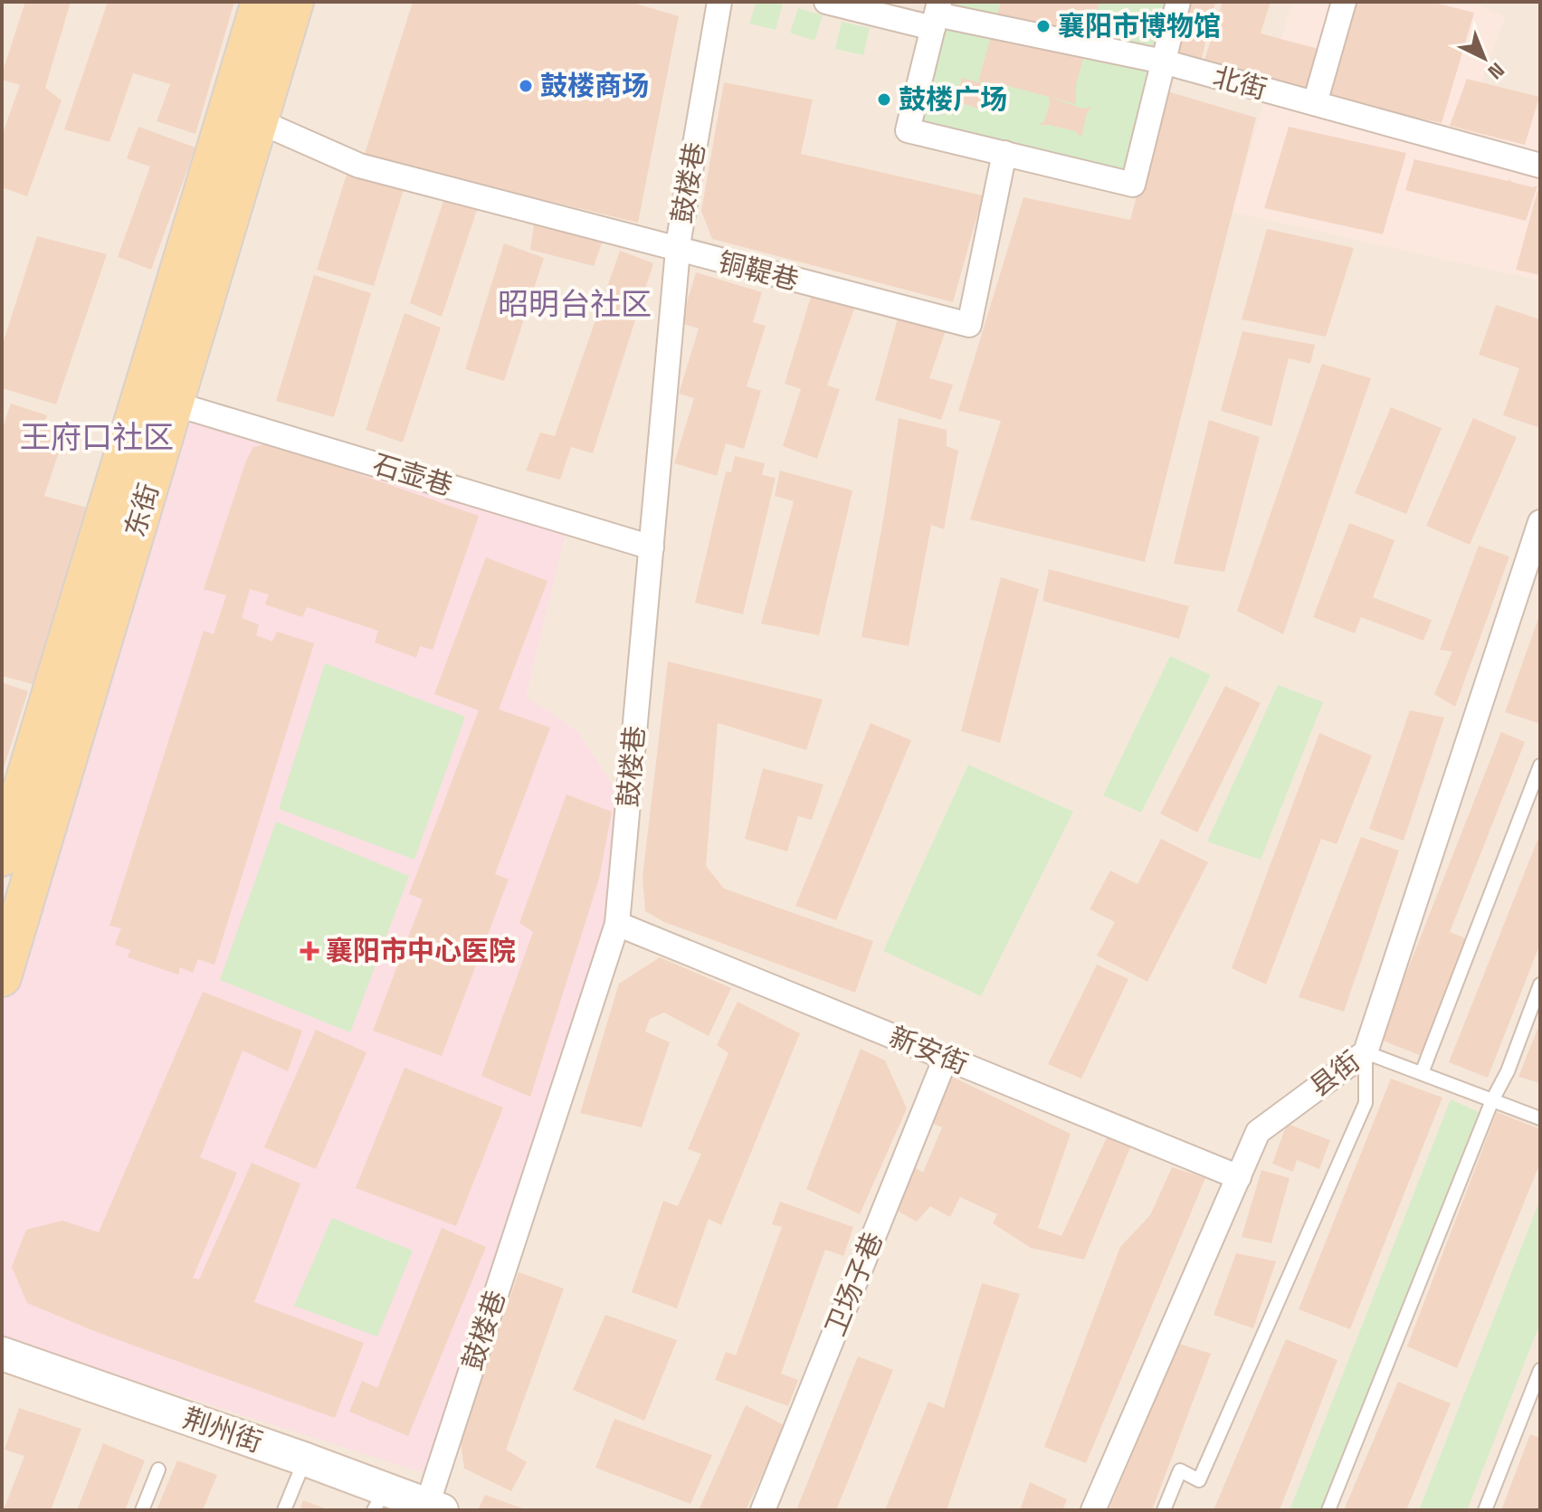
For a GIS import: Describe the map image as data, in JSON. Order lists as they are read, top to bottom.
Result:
{
  "streets": {
    "main road": ["东街"],
    "street": [
      "北街",
      "鼓楼巷",
      "铜鞮巷",
      "石壶巷",
      "新安街",
      "县街",
      "卫场子巷",
      "荆州街"
    ]
  },
  "crossings": [
    ["鼓楼巷", "铜鞮巷"],
    ["鼓楼巷", "石壶巷"],
    ["鼓楼巷", "新安街"],
    ["鼓楼巷", "荆州街"],
    ["铜鞮巷", "东街"],
    ["石壶巷", "东街"],
    ["新安街", "县街"],
    ["新安街", "卫场子巷"]
  ],
  "districts": ["昭明台社区", "王府口社区"],
  "places": {
    "other": ["襄阳市博物馆", "鼓楼商场", "鼓楼广场"],
    "health": ["襄阳市中心医院"]
  },
  "north": "bottom right"
}
